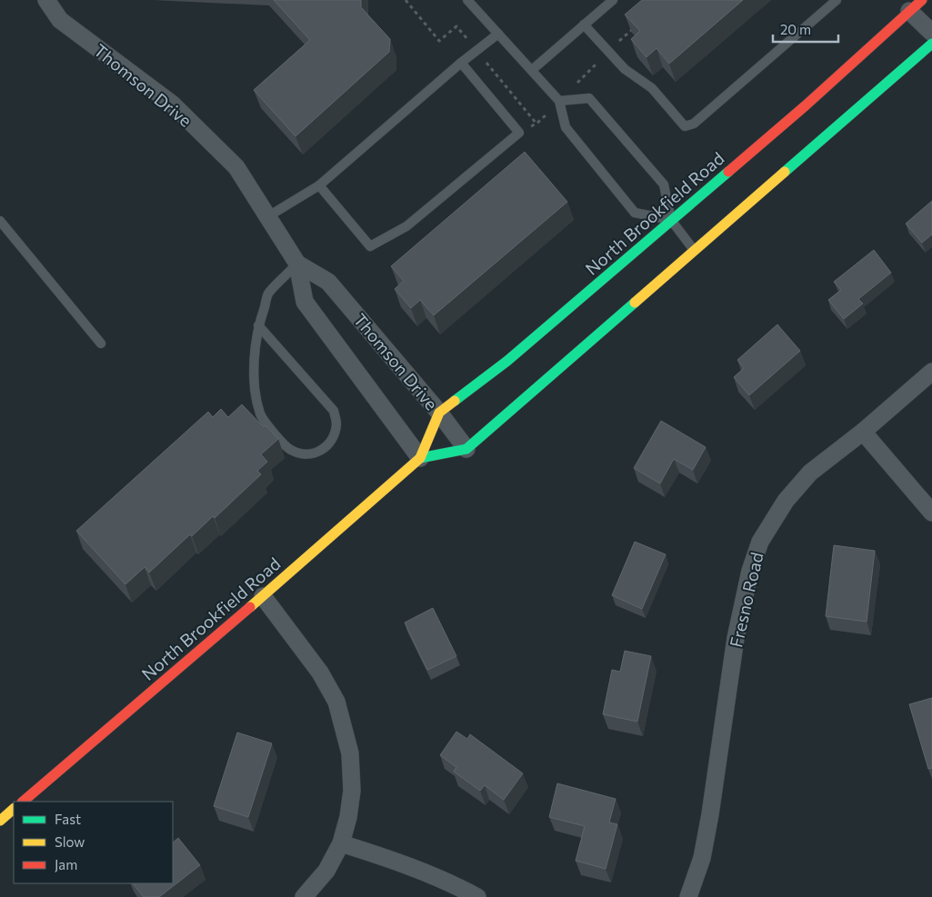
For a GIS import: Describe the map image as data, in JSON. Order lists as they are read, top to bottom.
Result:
{
  "streets": {
    "street": ["Thomson Drive", "North Brookfield Road", "Fresno Road"]
  },
  "crossings": [
    ["Thomson Drive", "North Brookfield Road"]
  ],
  "legend": ["Fast", "Slow", "Jam"],
  "scale_bar": "20 m"
}
